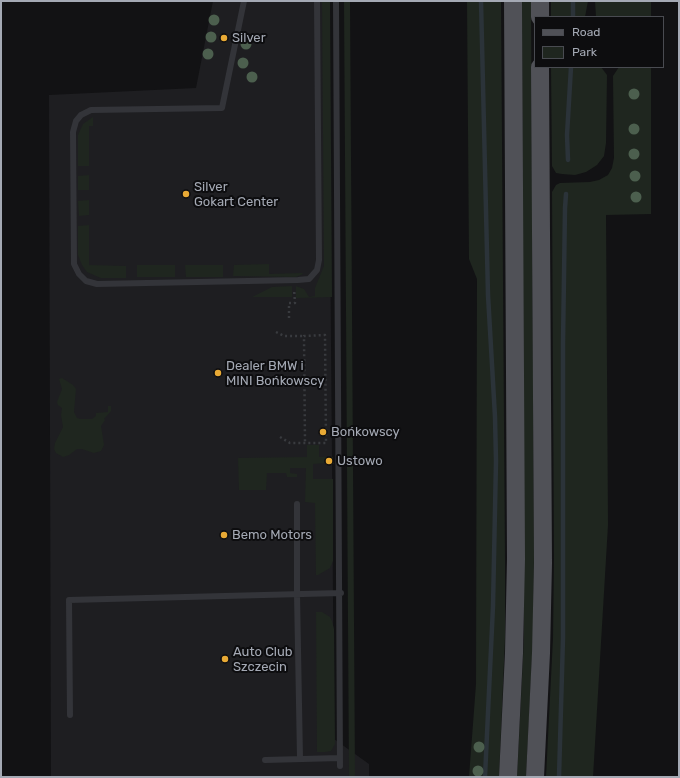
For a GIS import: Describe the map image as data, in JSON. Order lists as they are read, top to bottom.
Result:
{
  "places": [
    "Silver",
    "Silver Gokart Center",
    "Dealer BMW i MINI Bońkowscy",
    "Bońkowscy",
    "Ustowo",
    "Bemo Motors",
    "Auto Club Szczecin"
  ],
  "legend": ["Road", "Park"]
}
